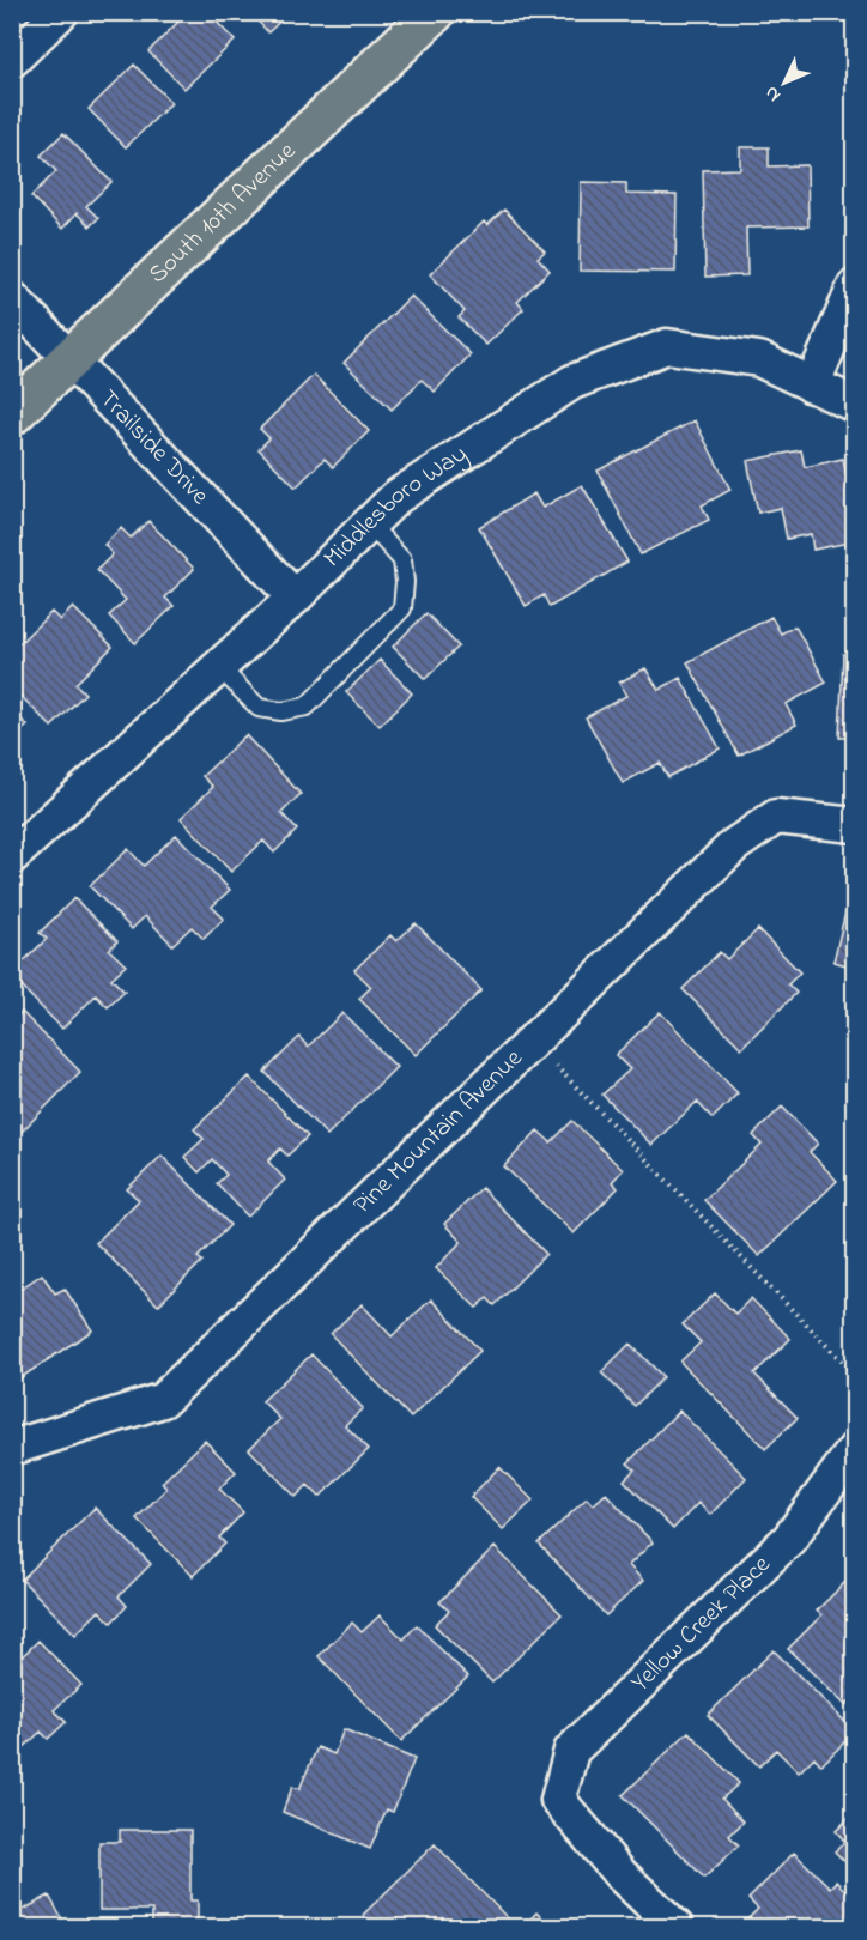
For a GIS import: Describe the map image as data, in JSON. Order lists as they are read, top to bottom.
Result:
{
  "streets": {
    "main road": ["South 10th Avenue"],
    "street": [
      "Trailside Drive",
      "Middlesboro Way",
      "Pine Mountain Avenue",
      "Yellow Creek Place"
    ]
  },
  "crossings": [
    ["South 10th Avenue", "Trailside Drive"],
    ["Trailside Drive", "Middlesboro Way"]
  ],
  "north": "bottom left"
}
